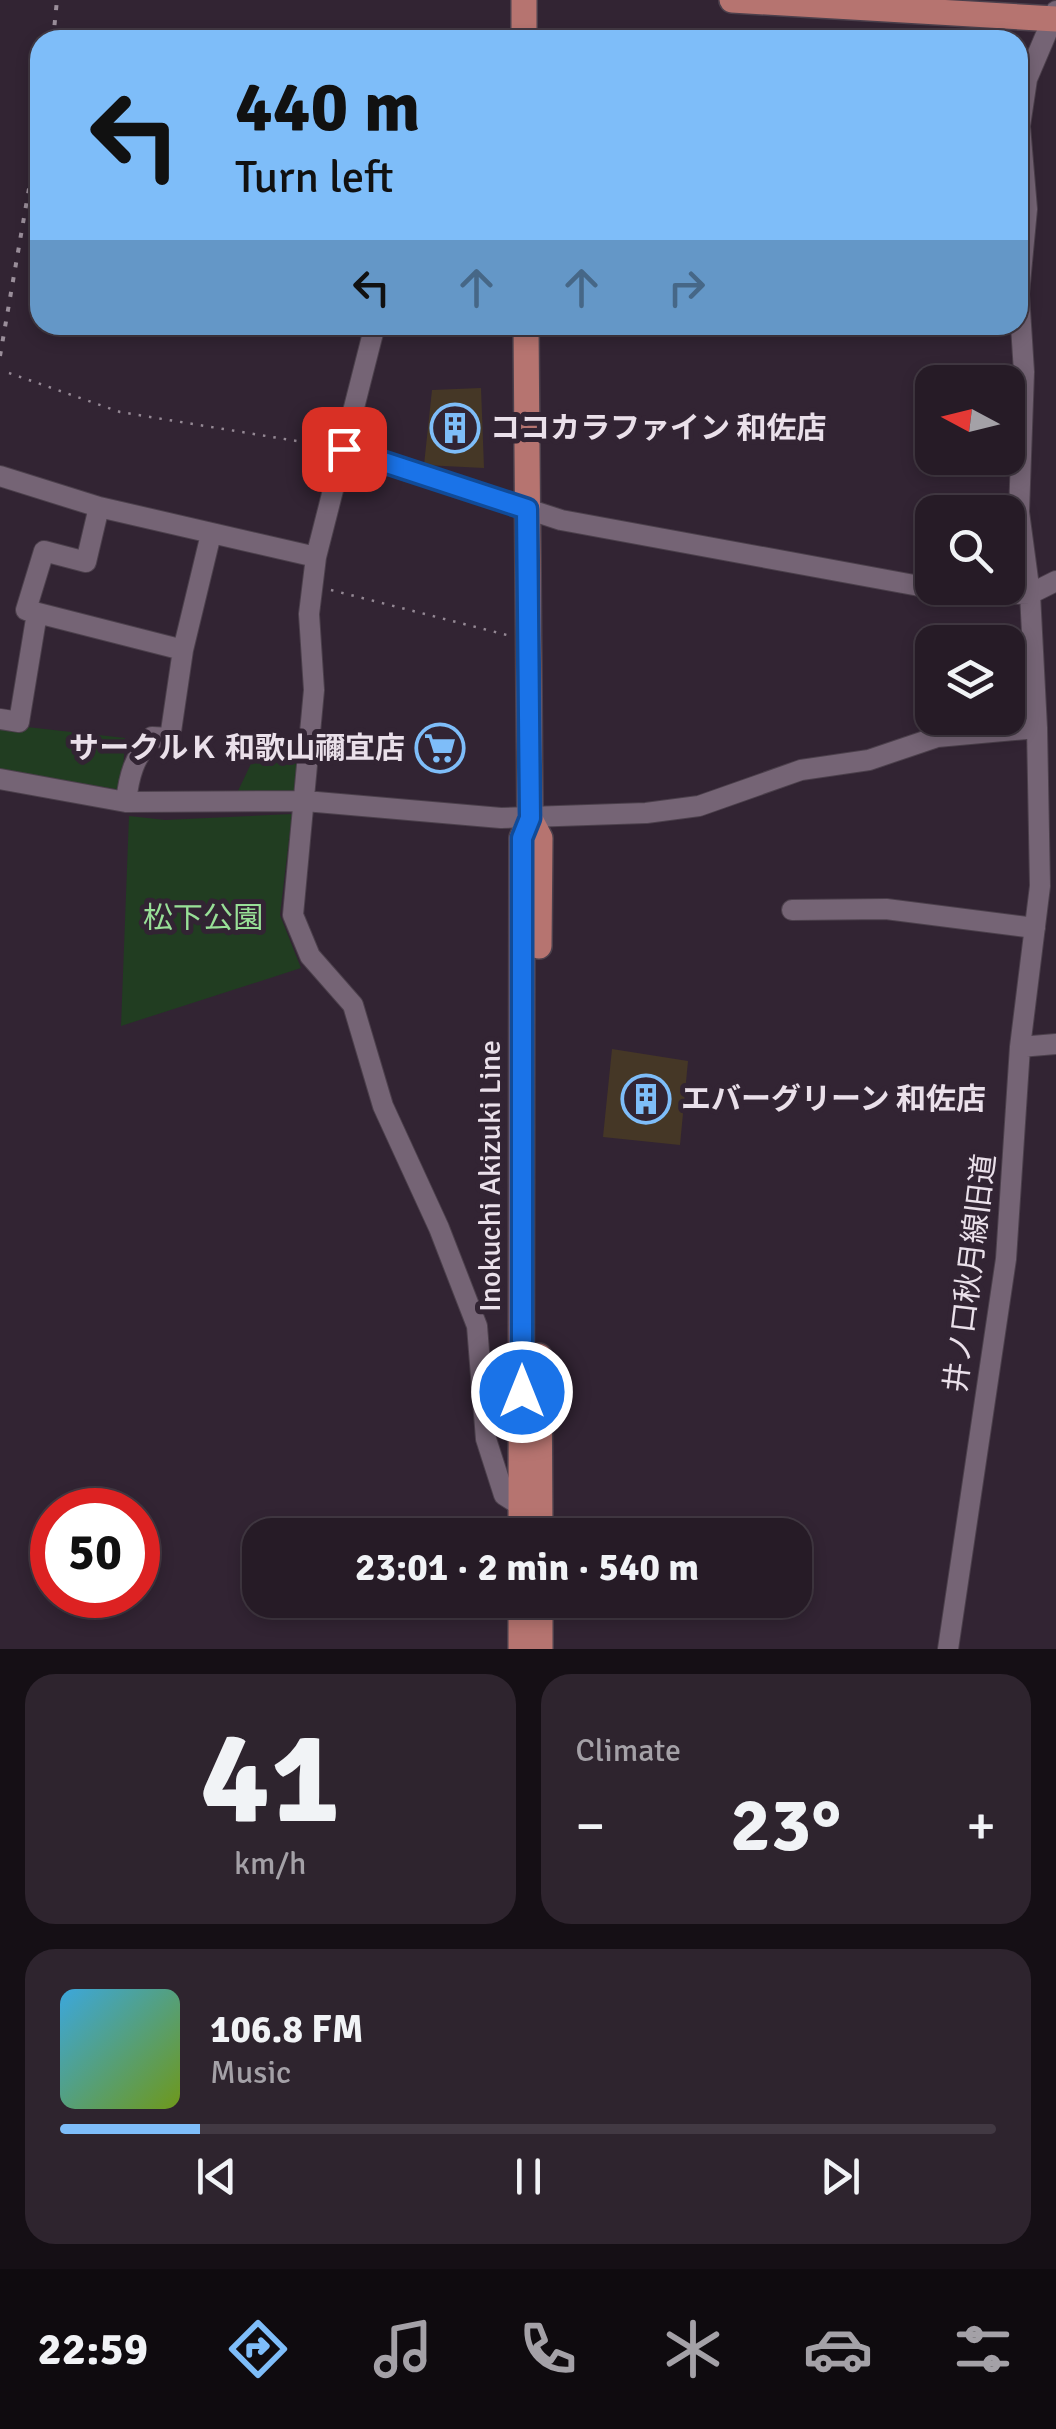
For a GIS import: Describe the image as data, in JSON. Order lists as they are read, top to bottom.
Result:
{
  "streets": {
    "main road": ["Inokuchi Akizuki Line"],
    "street": ["井ノ口秋月線旧道"]
  },
  "parks": ["松下公園"],
  "places": {
    "building": ["ココカラファイン 和佐店", "エバーグリーン 和佐店"],
    "supermarket": ["サークルＫ 和歌山禰宜店"]
  },
  "north": "left",
  "page": {
    "turn": ["440 m", "Turn left"],
    "limit": "50",
    "trip": "23:01 · 2 min · 540 m",
    "tile": [
      ["41", "km/h"],
      "Climate"
    ],
    "heat": ["−", "23°", "+"],
    "song": ["106.8 FM", "Music"],
    "tabs": "22:59"
  }
}
